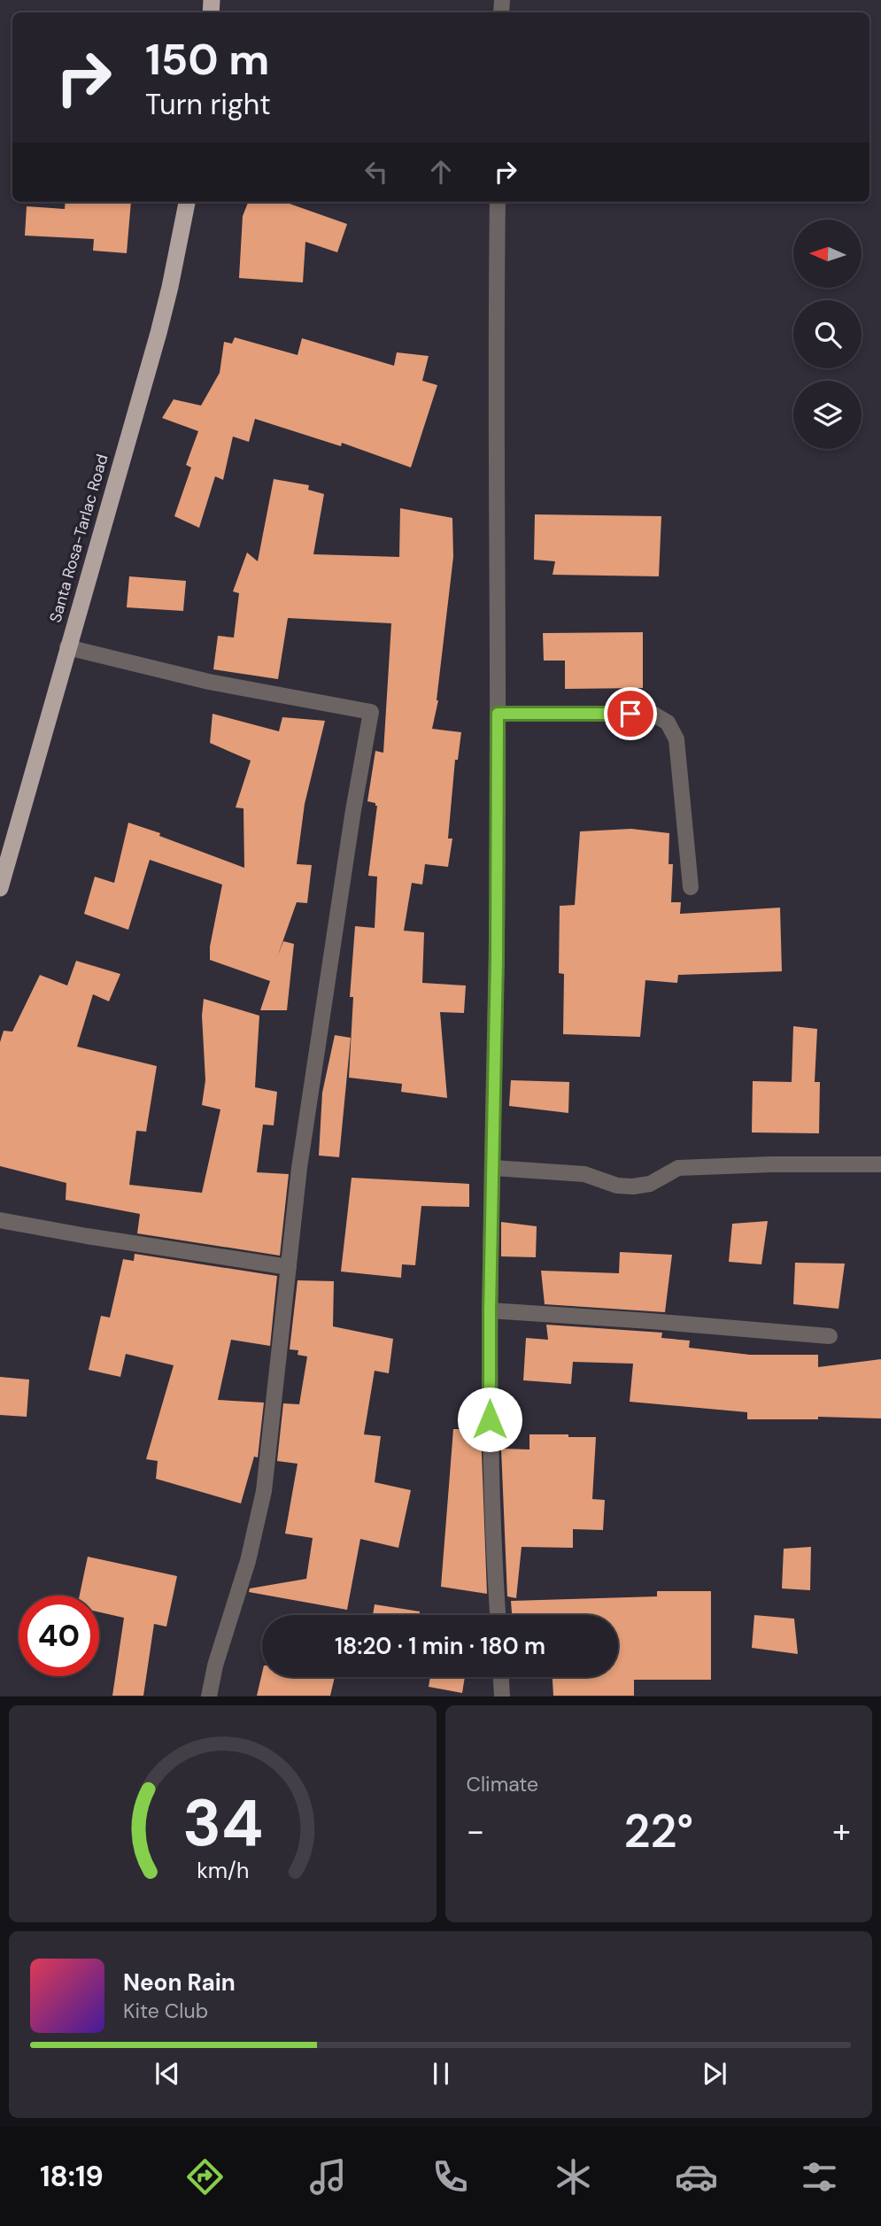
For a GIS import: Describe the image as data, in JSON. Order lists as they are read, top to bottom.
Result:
{
  "streets": {
    "highway": ["Santa Rosa-Tarlac Road"]
  },
  "north": "left",
  "page": {
    "turn": ["150 m", "Turn right"],
    "limit": "40",
    "trip": "18:20 · 1 min · 180 m",
    "tile": "Climate",
    "heat": ["−", "22°", "+"],
    "song": ["Neon Rain", "Kite Club"],
    "tabs": "18:19",
    "gauge": ["34", "km/h"]
  }
}
